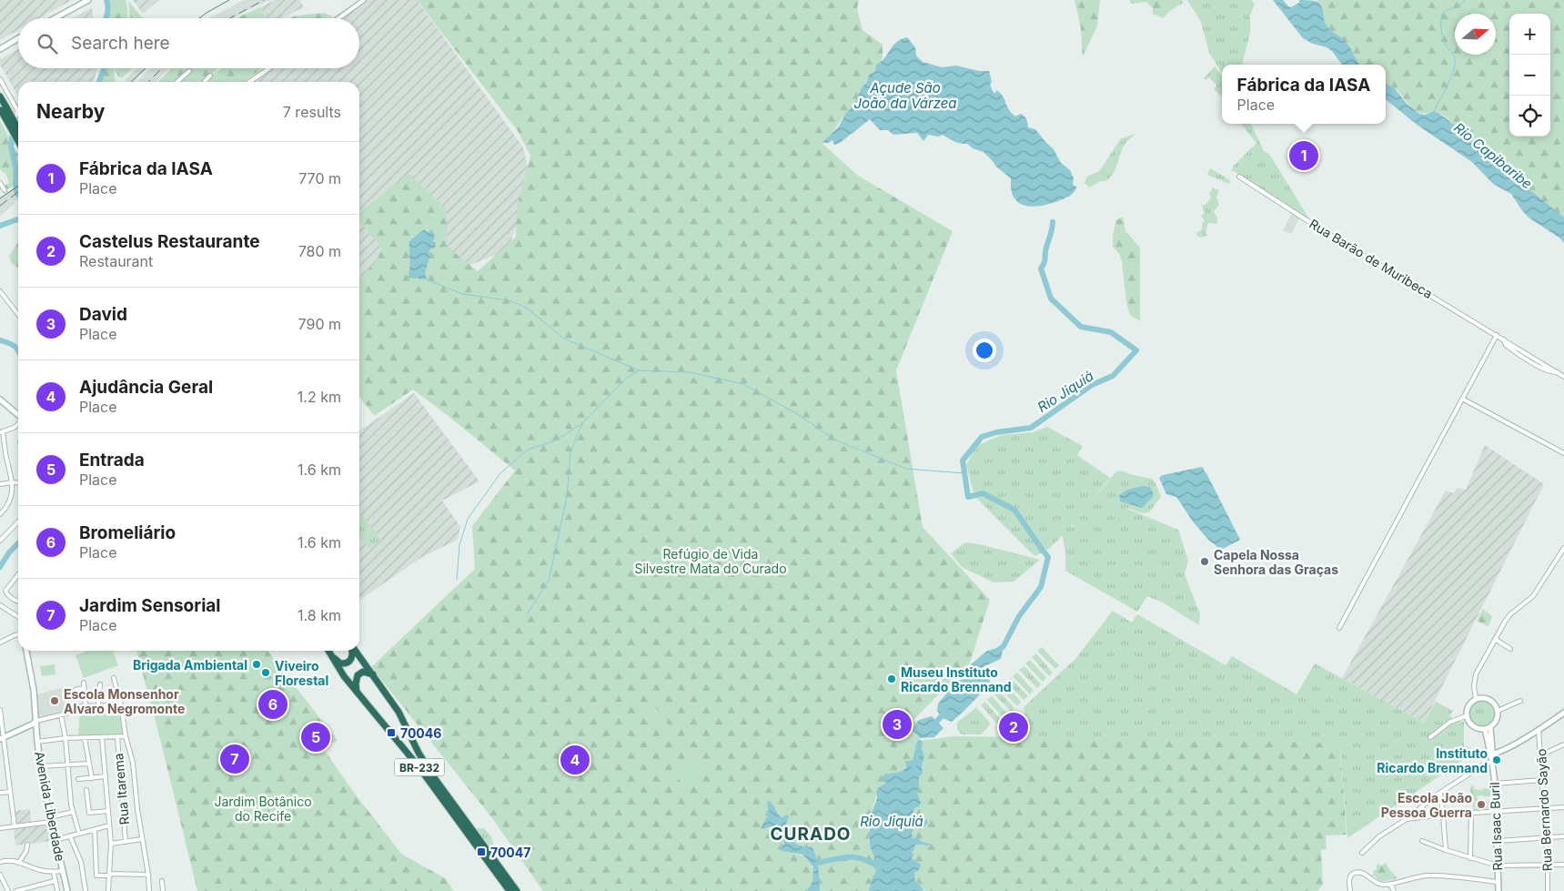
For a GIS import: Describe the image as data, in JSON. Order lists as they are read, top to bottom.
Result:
{
  "streets": {
    "highway": ["BR-232"],
    "main road": ["Avenida Liberdade", "Rua Isaac Buril"],
    "street": ["Rua Barão de Muribeca", "Rua Itarema", "Rua Bernardo Sayão"]
  },
  "districts": ["CURADO"],
  "water": ["Açude São João da Várzea", "Rio Capibaribe", "Rio Jiquiá"],
  "parks": ["Refúgio de Vida Silvestre Mata do Curado", "Jardim Botânico do Recife"],
  "places": {
    "other": [
      "Capela Nossa Senhora das Graças",
      "Brigada Ambiental",
      "Viveiro Florestal",
      "Museu Instituto Ricardo Brennand",
      "Escola Monsenhor Alvaro Negromonte",
      "Instituto Ricardo Brennand",
      "Escola João Pessoa Guerra"
    ],
    "transit": ["70046", "70047"]
  },
  "north": "right",
  "page": {
    "map_buttons": ["+", "−"],
    "search": "Search here",
    "popup": ["Fábrica da IASA", "Place"],
    "heading": ["Nearby", "7 results"],
    "pins": [
      "1",
      "6",
      "3",
      "2",
      "5",
      "7",
      "4"
    ],
    "list": [
      {
        "mark": "1",
        "name": "Fábrica da IASA",
        "note": "Place",
        "value": "770 m"
      },
      {
        "mark": "2",
        "name": "Castelus Restaurante",
        "note": "Restaurant",
        "value": "780 m"
      },
      {
        "mark": "3",
        "name": "David",
        "note": "Place",
        "value": "790 m"
      },
      {
        "mark": "4",
        "name": "Ajudância Geral",
        "note": "Place",
        "value": "1.2 km"
      },
      {
        "mark": "5",
        "name": "Entrada",
        "note": "Place",
        "value": "1.6 km"
      },
      {
        "mark": "6",
        "name": "Bromeliário",
        "note": "Place",
        "value": "1.6 km"
      },
      {
        "mark": "7",
        "name": "Jardim Sensorial",
        "note": "Place",
        "value": "1.8 km"
      }
    ]
  }
}
